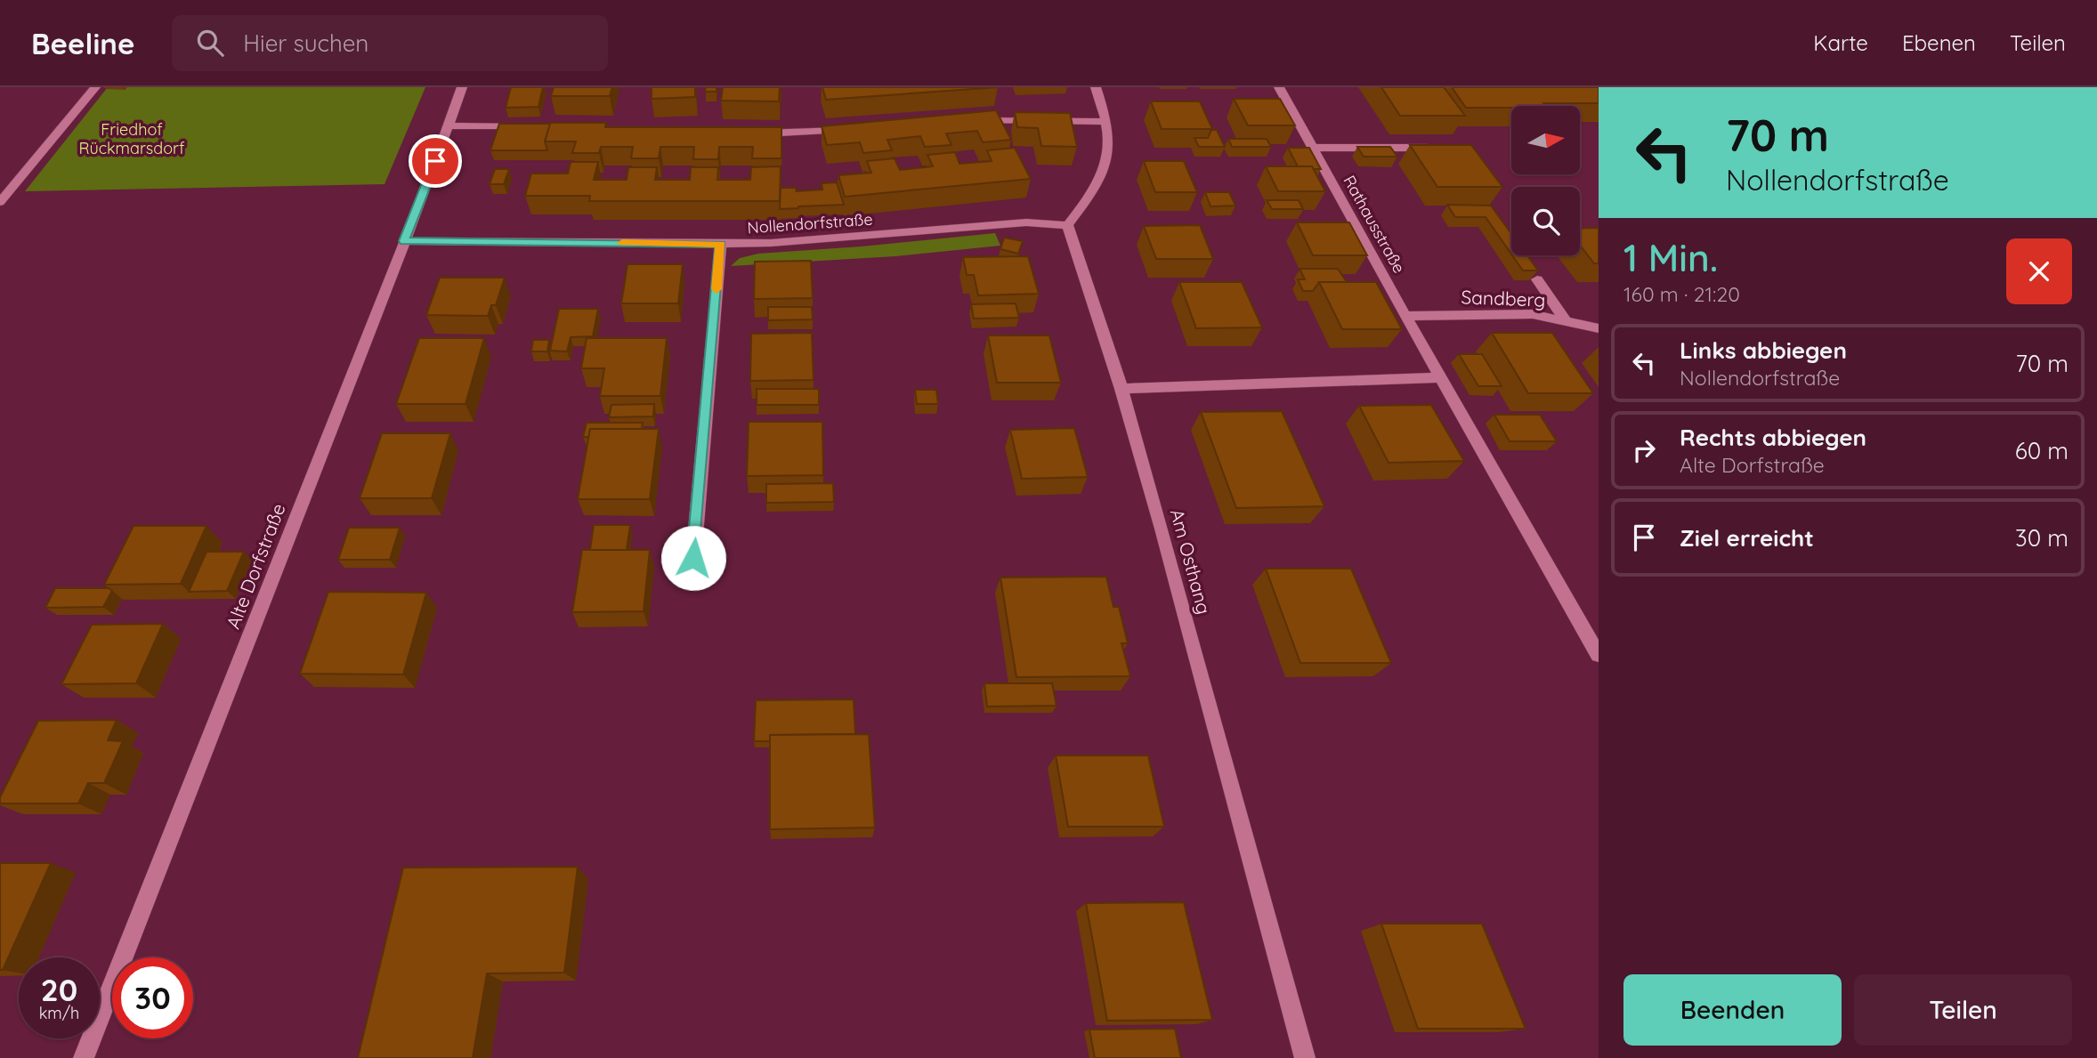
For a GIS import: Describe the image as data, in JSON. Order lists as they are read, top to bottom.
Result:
{
  "streets": {
    "street": [
      "Nollendorfstraße",
      "Rathausstraße",
      "Sandberg",
      "Am Osthang",
      "Alte Dorfstraße"
    ]
  },
  "crossings": [
    ["Nollendorfstraße", "Am Osthang"],
    ["Nollendorfstraße", "Alte Dorfstraße"],
    ["Rathausstraße", "Sandberg"]
  ],
  "parks": ["Friedhof Rückmarsdorf"],
  "north": "right",
  "page": {
    "header": "Beeline",
    "search": "Hier suchen",
    "nav": ["Karte", "Ebenen", "Teilen"],
    "turn": ["70 m", "Nollendorfstraße"],
    "heading": ["1 Min.", "160 m · 21:20"],
    "list": [
      {
        "name": "Links abbiegen",
        "note": "Nollendorfstraße",
        "value": "70 m"
      },
      {
        "name": "Rechts abbiegen",
        "note": "Alte Dorfstraße",
        "value": "60 m"
      },
      {
        "name": "Ziel erreicht",
        "value": "30 m"
      }
    ],
    "speed": "20 km/h",
    "limit": "30",
    "buttons": ["Beenden", "Teilen"]
  }
}
